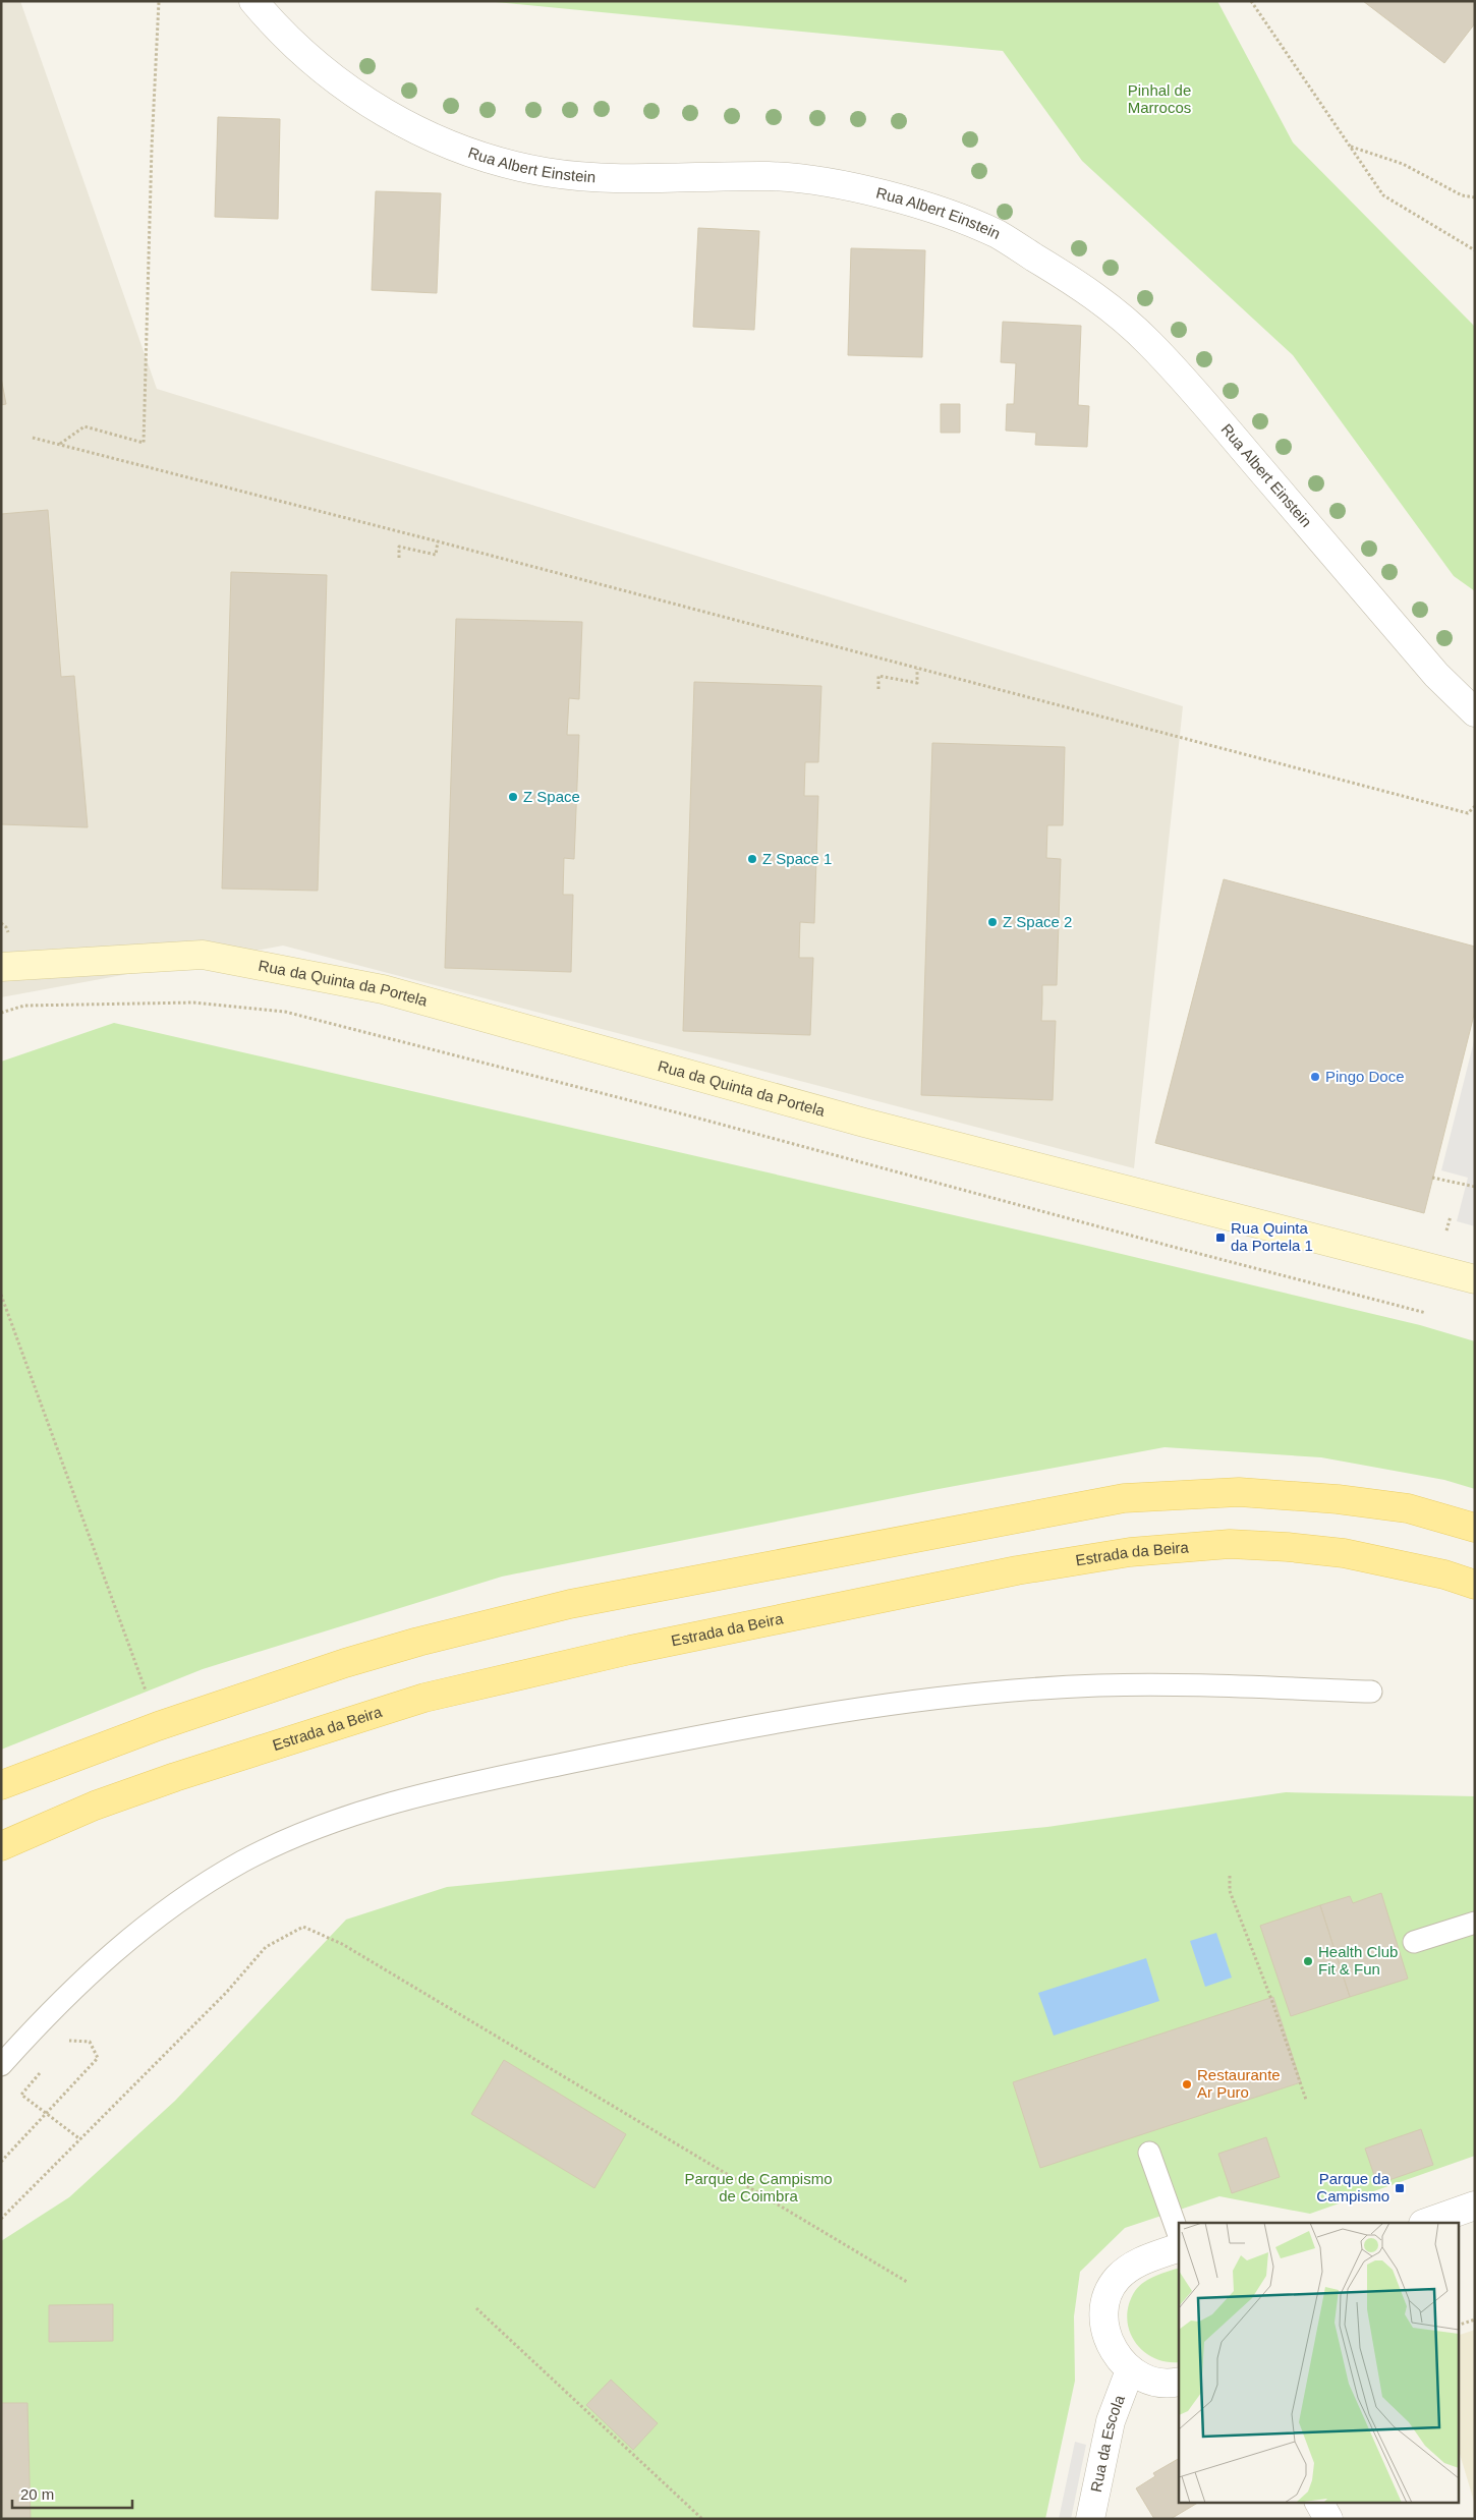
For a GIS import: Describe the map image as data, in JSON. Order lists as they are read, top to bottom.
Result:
{
  "streets": {
    "main road": ["Estrada da Beira"],
    "street": ["Rua Albert Einstein", "Rua da Quinta da Portela", "Rua da Escola"]
  },
  "parks": ["Pinhal de Marrocos", "Parque de Campismo de Coimbra"],
  "places": {
    "other": [
      "Z Space",
      "Z Space 1",
      "Z Space 2",
      "Pingo Doce",
      "Health Club Fit & Fun",
      "Restaurante Ar Puro"
    ],
    "transit": ["Rua Quinta da Portela 1", "Parque da Campismo"]
  },
  "scale_bar": "20 m"
}
